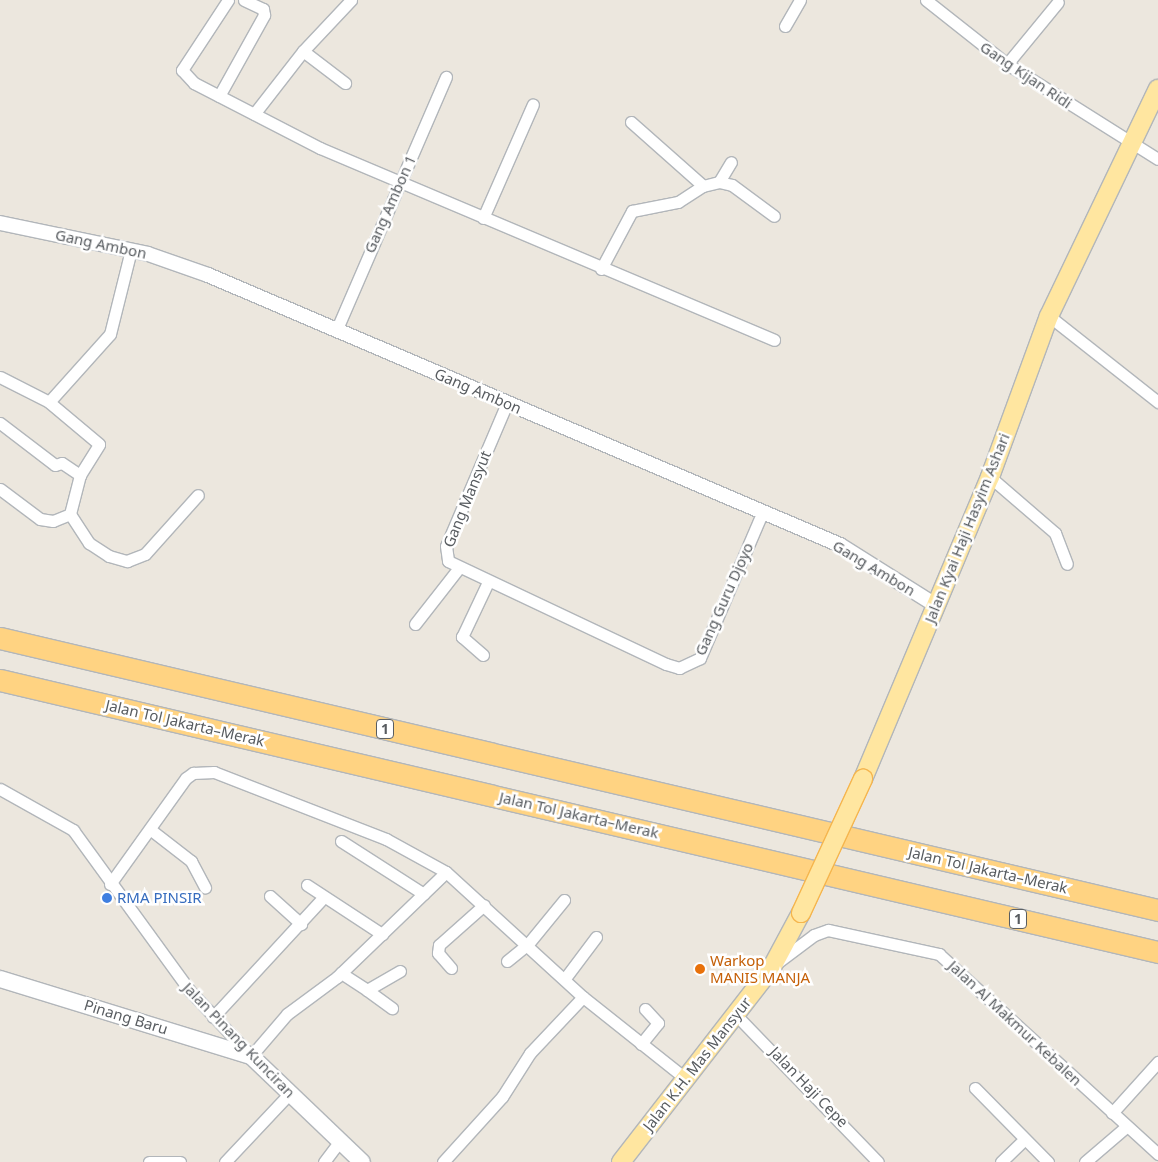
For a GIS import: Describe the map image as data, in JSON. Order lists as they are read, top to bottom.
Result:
{
  "streets": {
    "highway": ["Jalan Tol Jakarta–Merak", "1"],
    "main road": [
      "Jalan Kyai Haji Hasyim Ashari",
      "Pinang Baru",
      "Jalan Pinang Kunciran",
      "Jalan K.H. Mas Mansyur"
    ],
    "street": [
      "Gang Kijan Ridi",
      "Gang Ambon 1",
      "Gang Ambon",
      "Gang Mansyut",
      "Gang Guru Djoyo",
      "Jalan Al Makmur Kebalen",
      "Jalan Haji Cepe"
    ]
  },
  "crossings": [
    ["Gang Kijan Ridi", "Jalan Kyai Haji Hasyim Ashari"],
    ["Gang Ambon 1", "Gang Ambon"],
    ["Gang Ambon", "Gang Mansyut"],
    ["Gang Ambon", "Jalan Kyai Haji Hasyim Ashari"],
    ["Gang Ambon", "Gang Guru Djoyo"],
    ["Gang Mansyut", "Gang Guru Djoyo"],
    ["Jalan Kyai Haji Hasyim Ashari", "Jalan K.H. Mas Mansyur"],
    ["Pinang Baru", "Jalan Pinang Kunciran"],
    ["Jalan Al Makmur Kebalen", "Jalan K.H. Mas Mansyur"],
    ["Jalan K.H. Mas Mansyur", "Jalan Haji Cepe"]
  ],
  "places": ["RMA PINSIR", "Warkop MANIS MANJA"]
}
